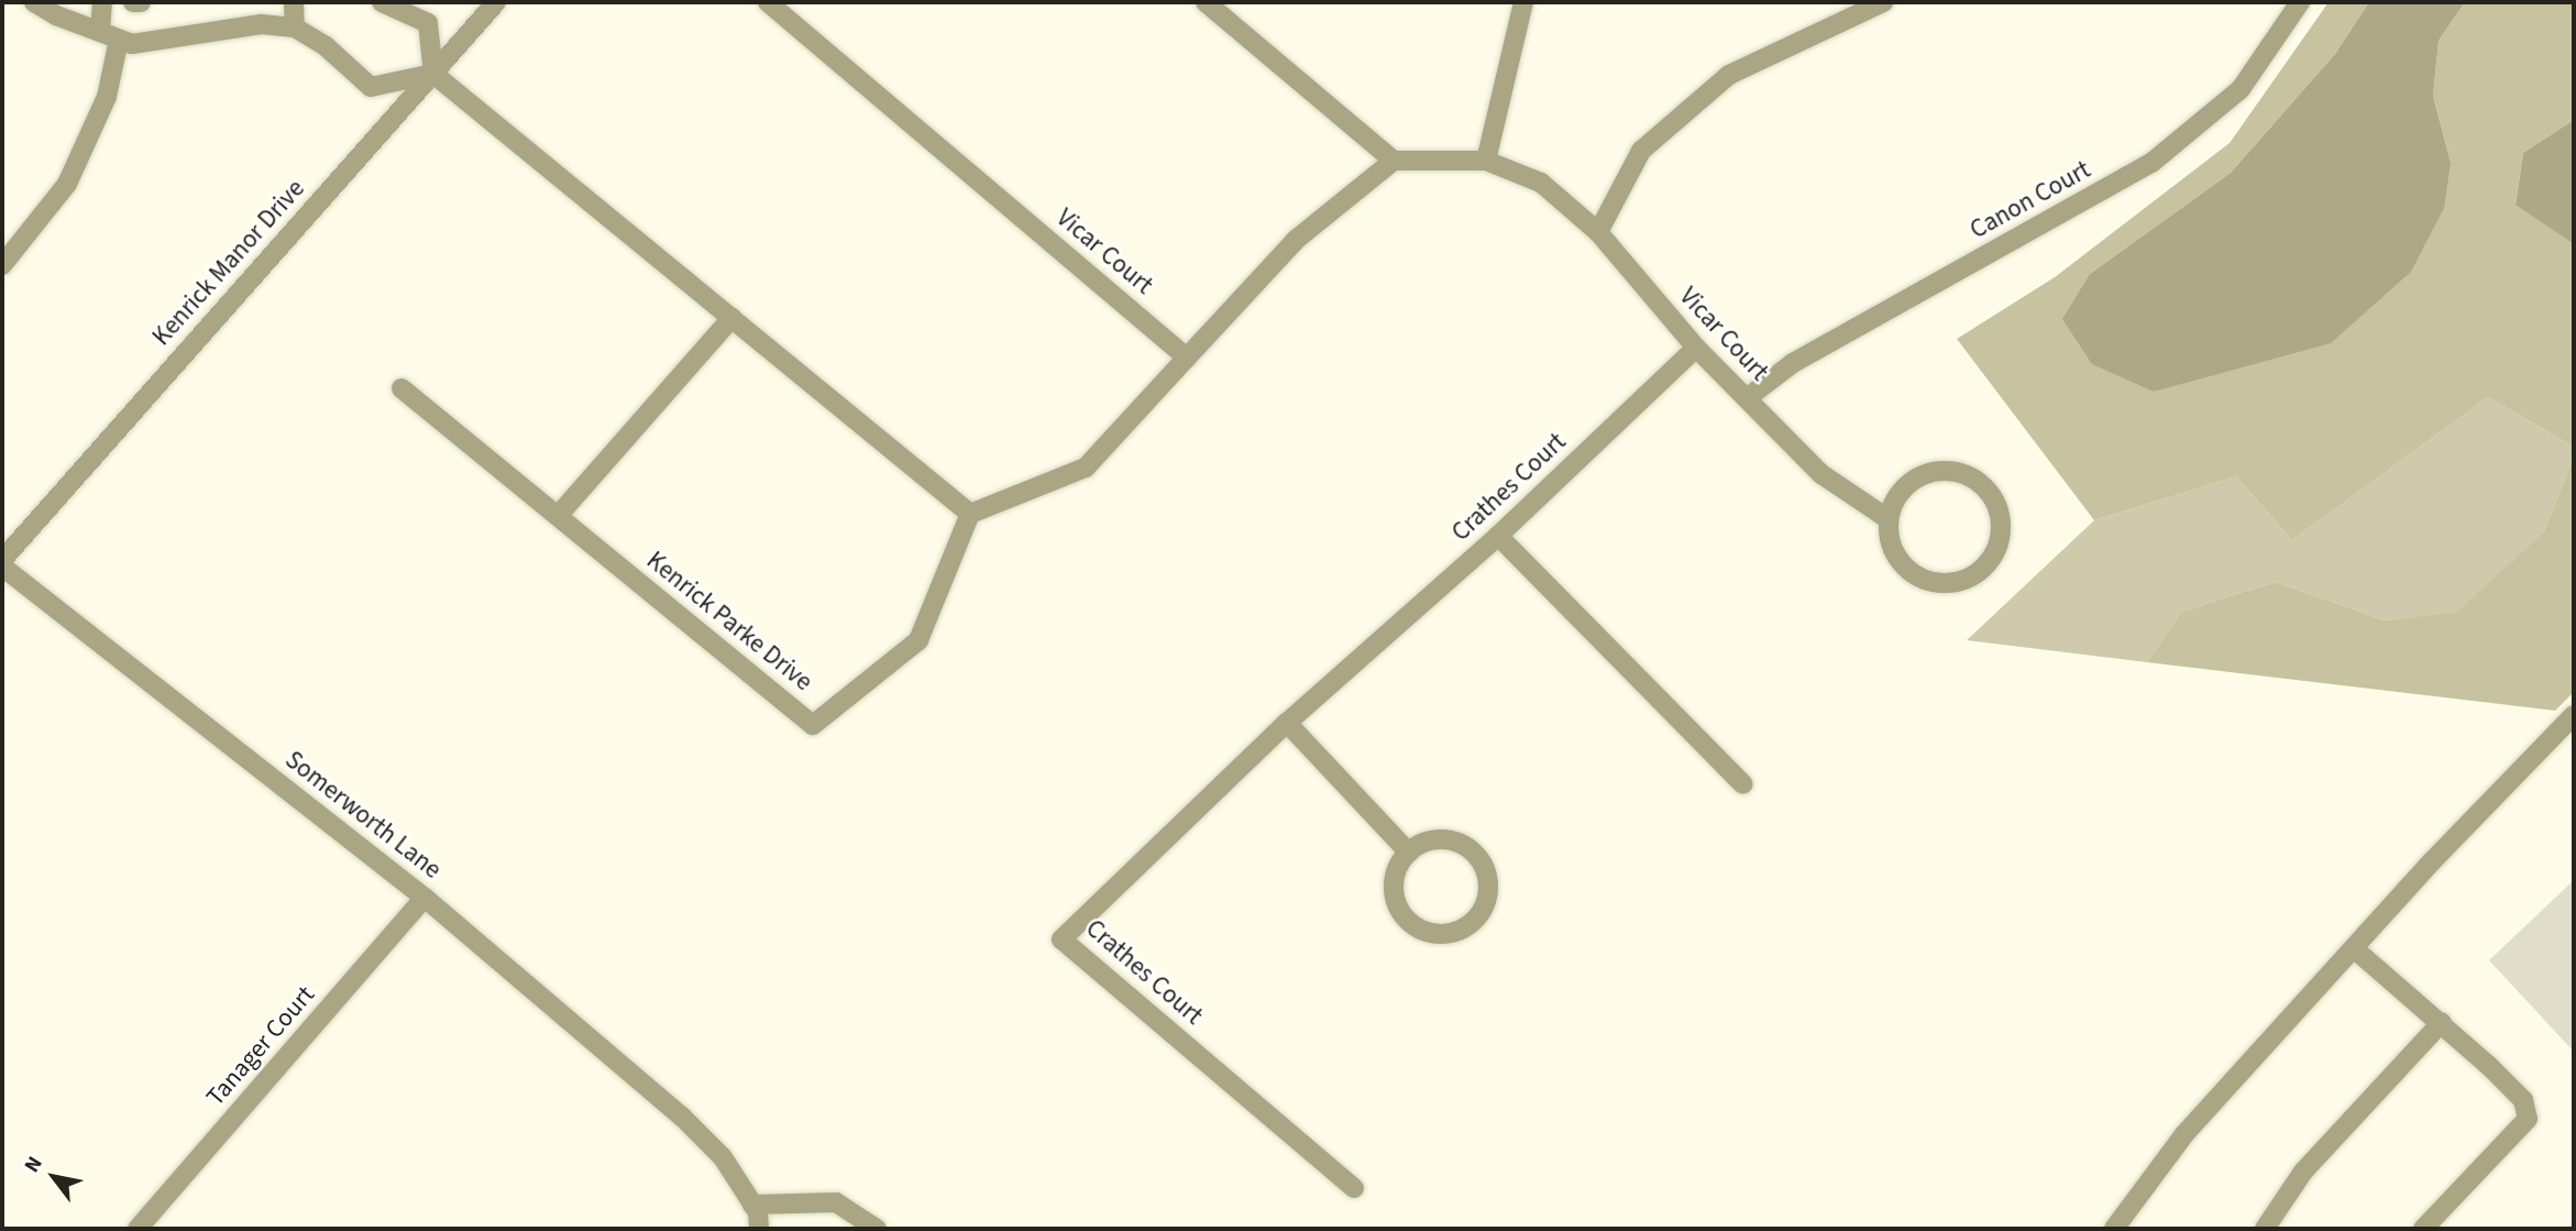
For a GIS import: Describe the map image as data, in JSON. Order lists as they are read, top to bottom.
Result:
{
  "streets": {
    "street": [
      "Canon Court",
      "Vicar Court",
      "Kenrick Manor Drive",
      "Crathes Court",
      "Kenrick Parke Drive",
      "Somerworth Lane",
      "Tanager Court"
    ]
  },
  "crossings": [
    ["Canon Court", "Vicar Court"],
    ["Vicar Court", "Crathes Court"],
    ["Somerworth Lane", "Tanager Court"]
  ],
  "north": "top left"
}
